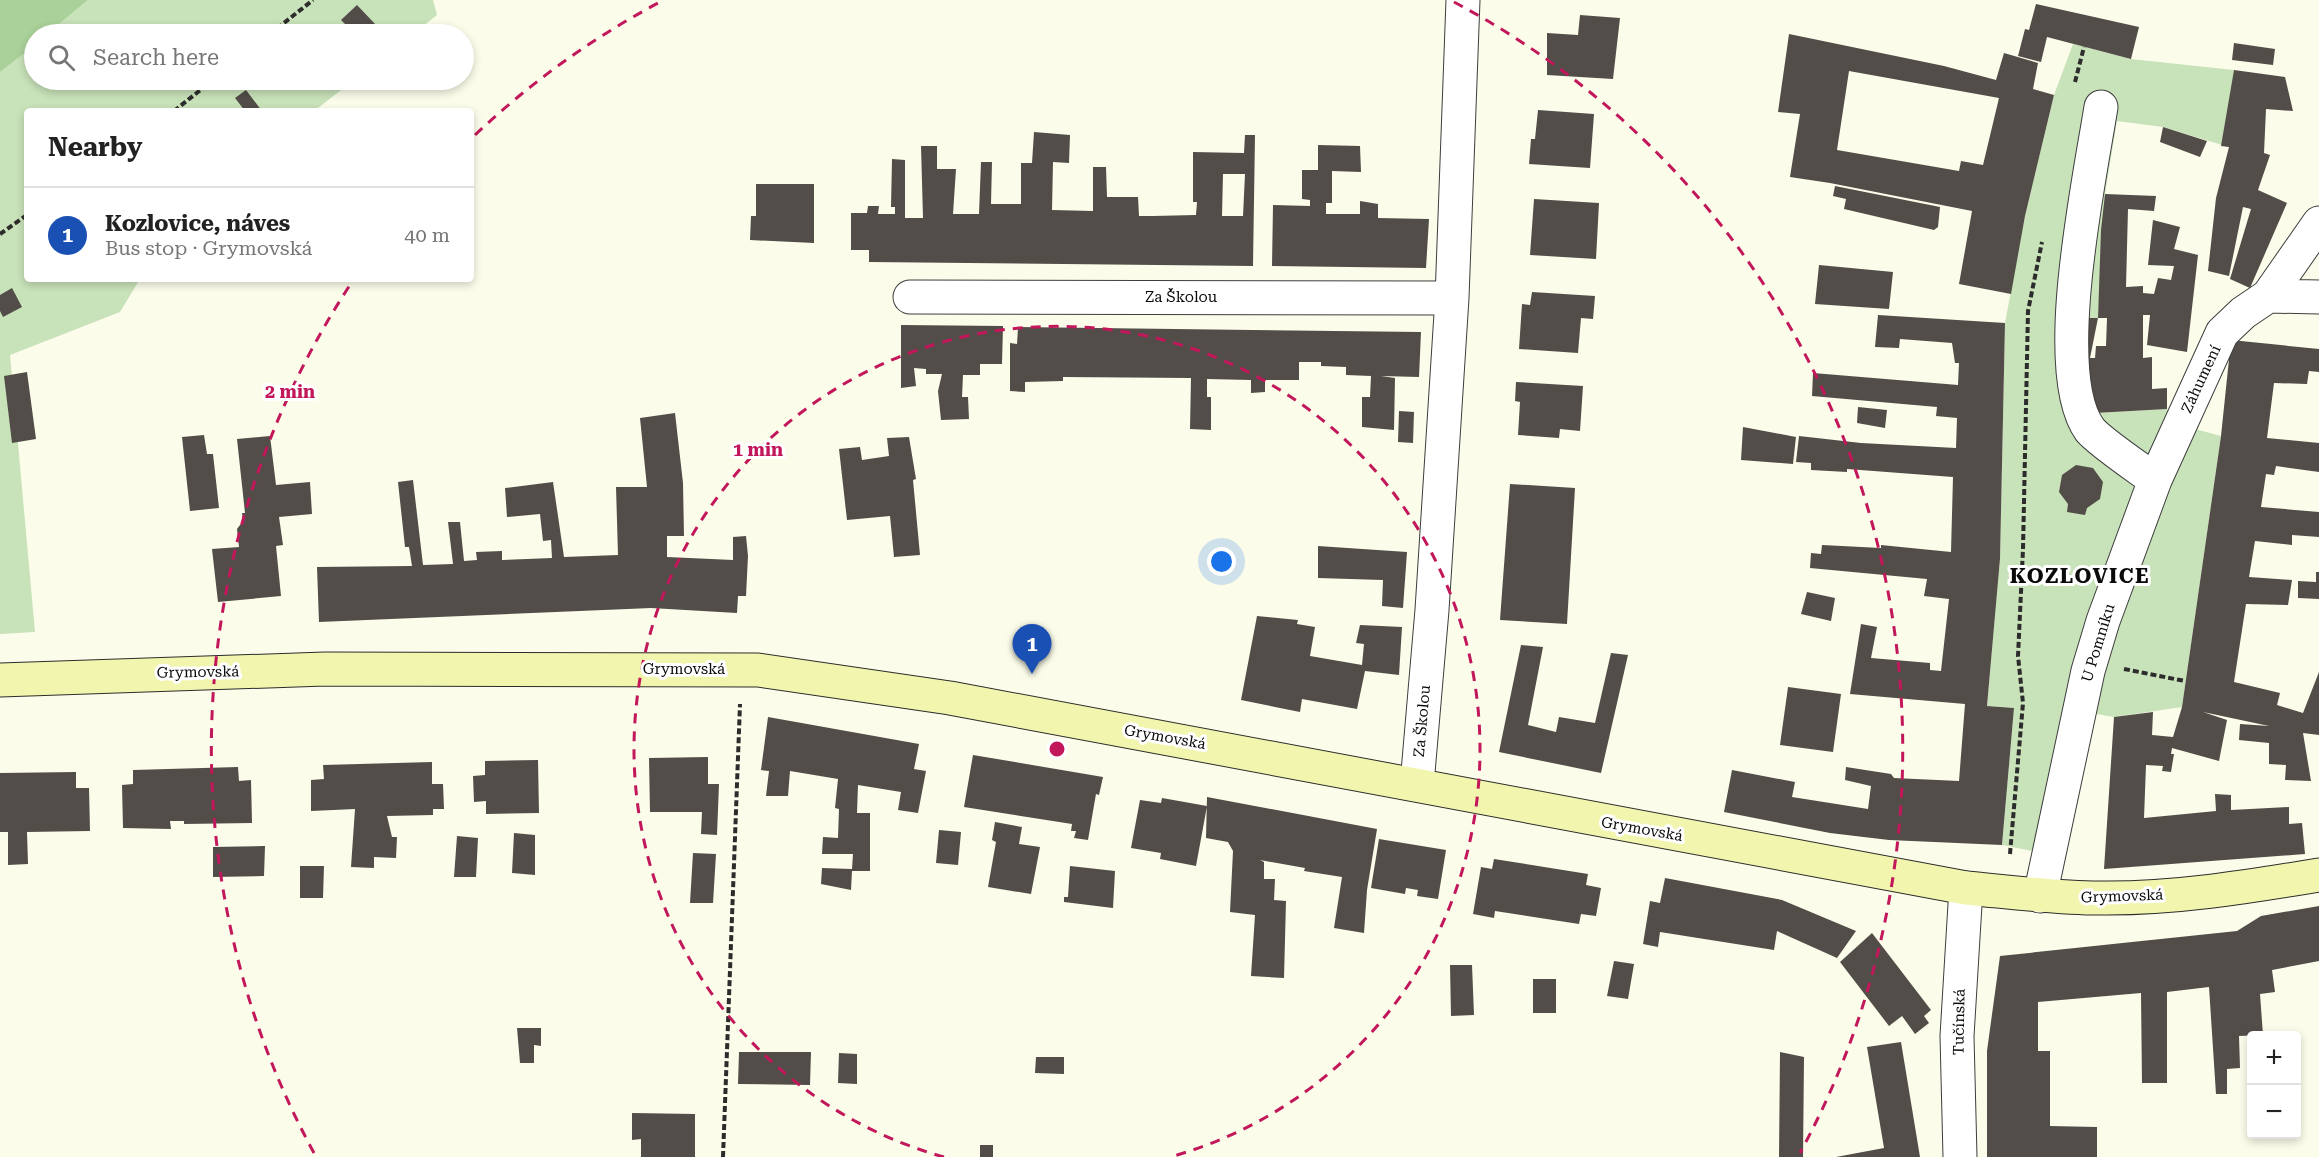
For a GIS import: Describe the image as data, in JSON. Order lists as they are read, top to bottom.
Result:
{
  "streets": {
    "main road": ["Grymovská"],
    "street": [
      "Za Školou",
      "Záhumení",
      "U Pomníku",
      "Tučínská"
    ]
  },
  "crossings": [
    ["Za Školou", "Grymovská"],
    ["Záhumení", "U Pomníku"],
    ["U Pomníku", "Grymovská"],
    ["Grymovská", "Tučínská"]
  ],
  "districts": ["KOZLOVICE"],
  "page": {
    "search": "Search here",
    "heading": "Nearby",
    "list": [
      {
        "mark": "1",
        "name": "Kozlovice, náves",
        "note": "Bus stop · Grymovská",
        "value": "40 m"
      }
    ],
    "pins": "1",
    "map_buttons": ["+", "−"]
  },
  "rings": ["2 min", "1 min"]
}
